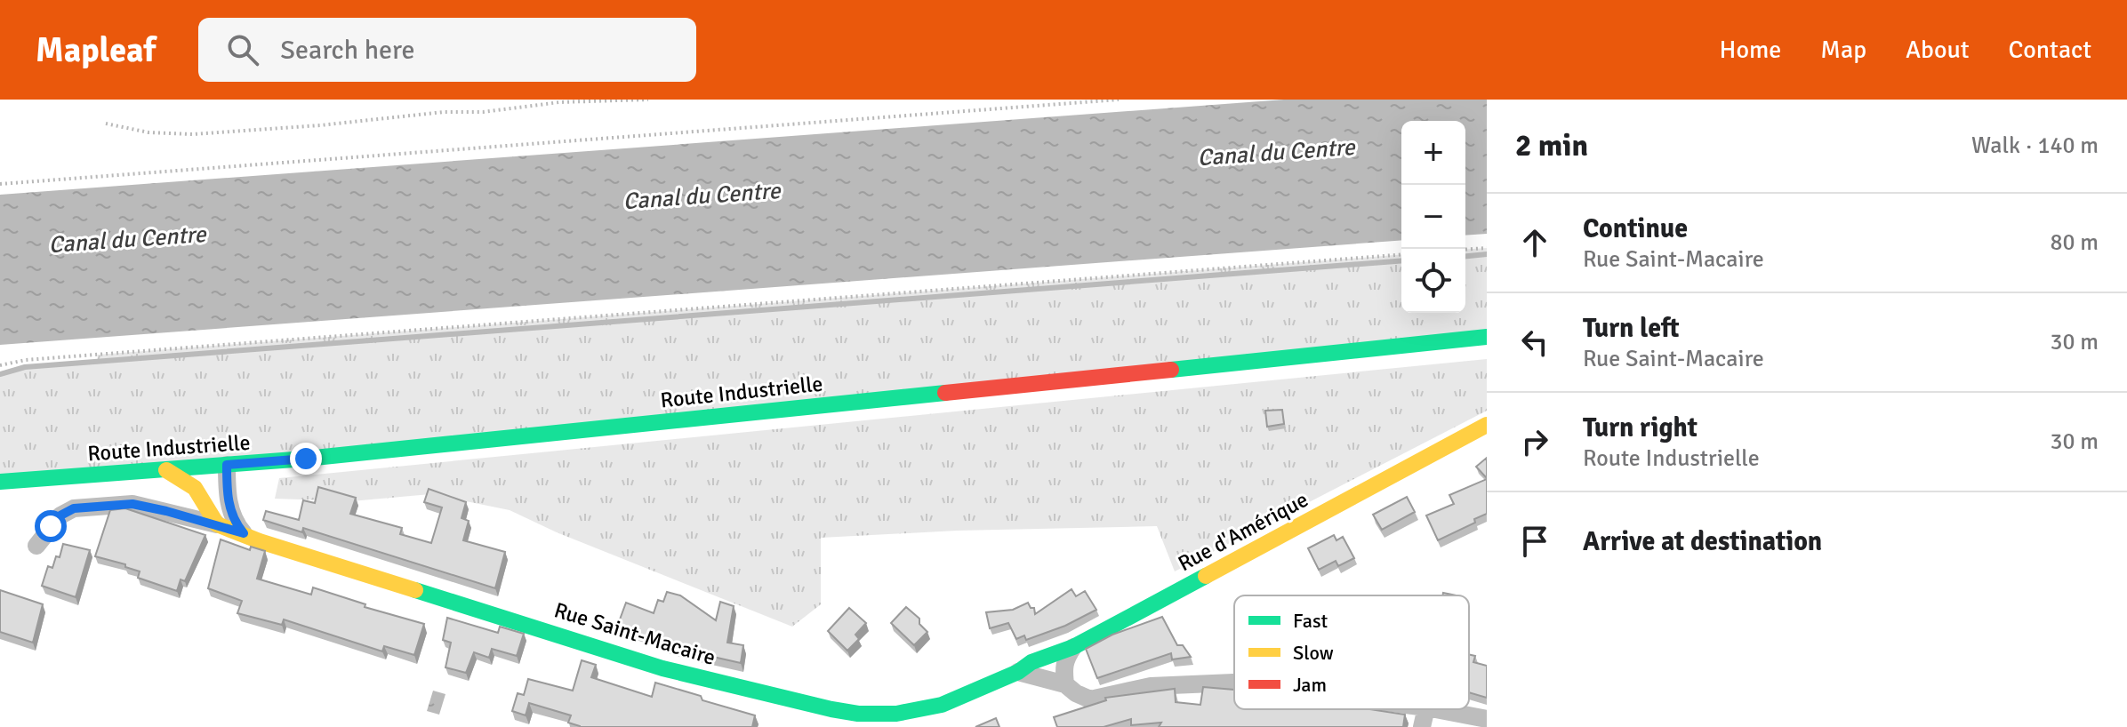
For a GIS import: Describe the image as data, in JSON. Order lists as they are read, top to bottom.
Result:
{
  "streets": {
    "main road": ["Route Industrielle", "Rue d'Amérique", "Rue Saint-Macaire"]
  },
  "crossings": [
    ["Rue d'Amérique", "Rue Saint-Macaire"]
  ],
  "water": ["Canal du Centre"],
  "legend": ["Fast", "Slow", "Jam"],
  "page": {
    "header": "Mapleaf",
    "search": "Search here",
    "nav": [
      "Home",
      "Map",
      "About",
      "Contact"
    ],
    "heading": ["2 min", "Walk · 140 m"],
    "map_buttons": ["+", "−"],
    "list": [
      ["Continue", "Rue Saint-Macaire", "80 m"],
      ["Turn left", "Rue Saint-Macaire", "30 m"],
      ["Turn right", "Route Industrielle", "30 m"],
      "Arrive at destination"
    ]
  }
}
